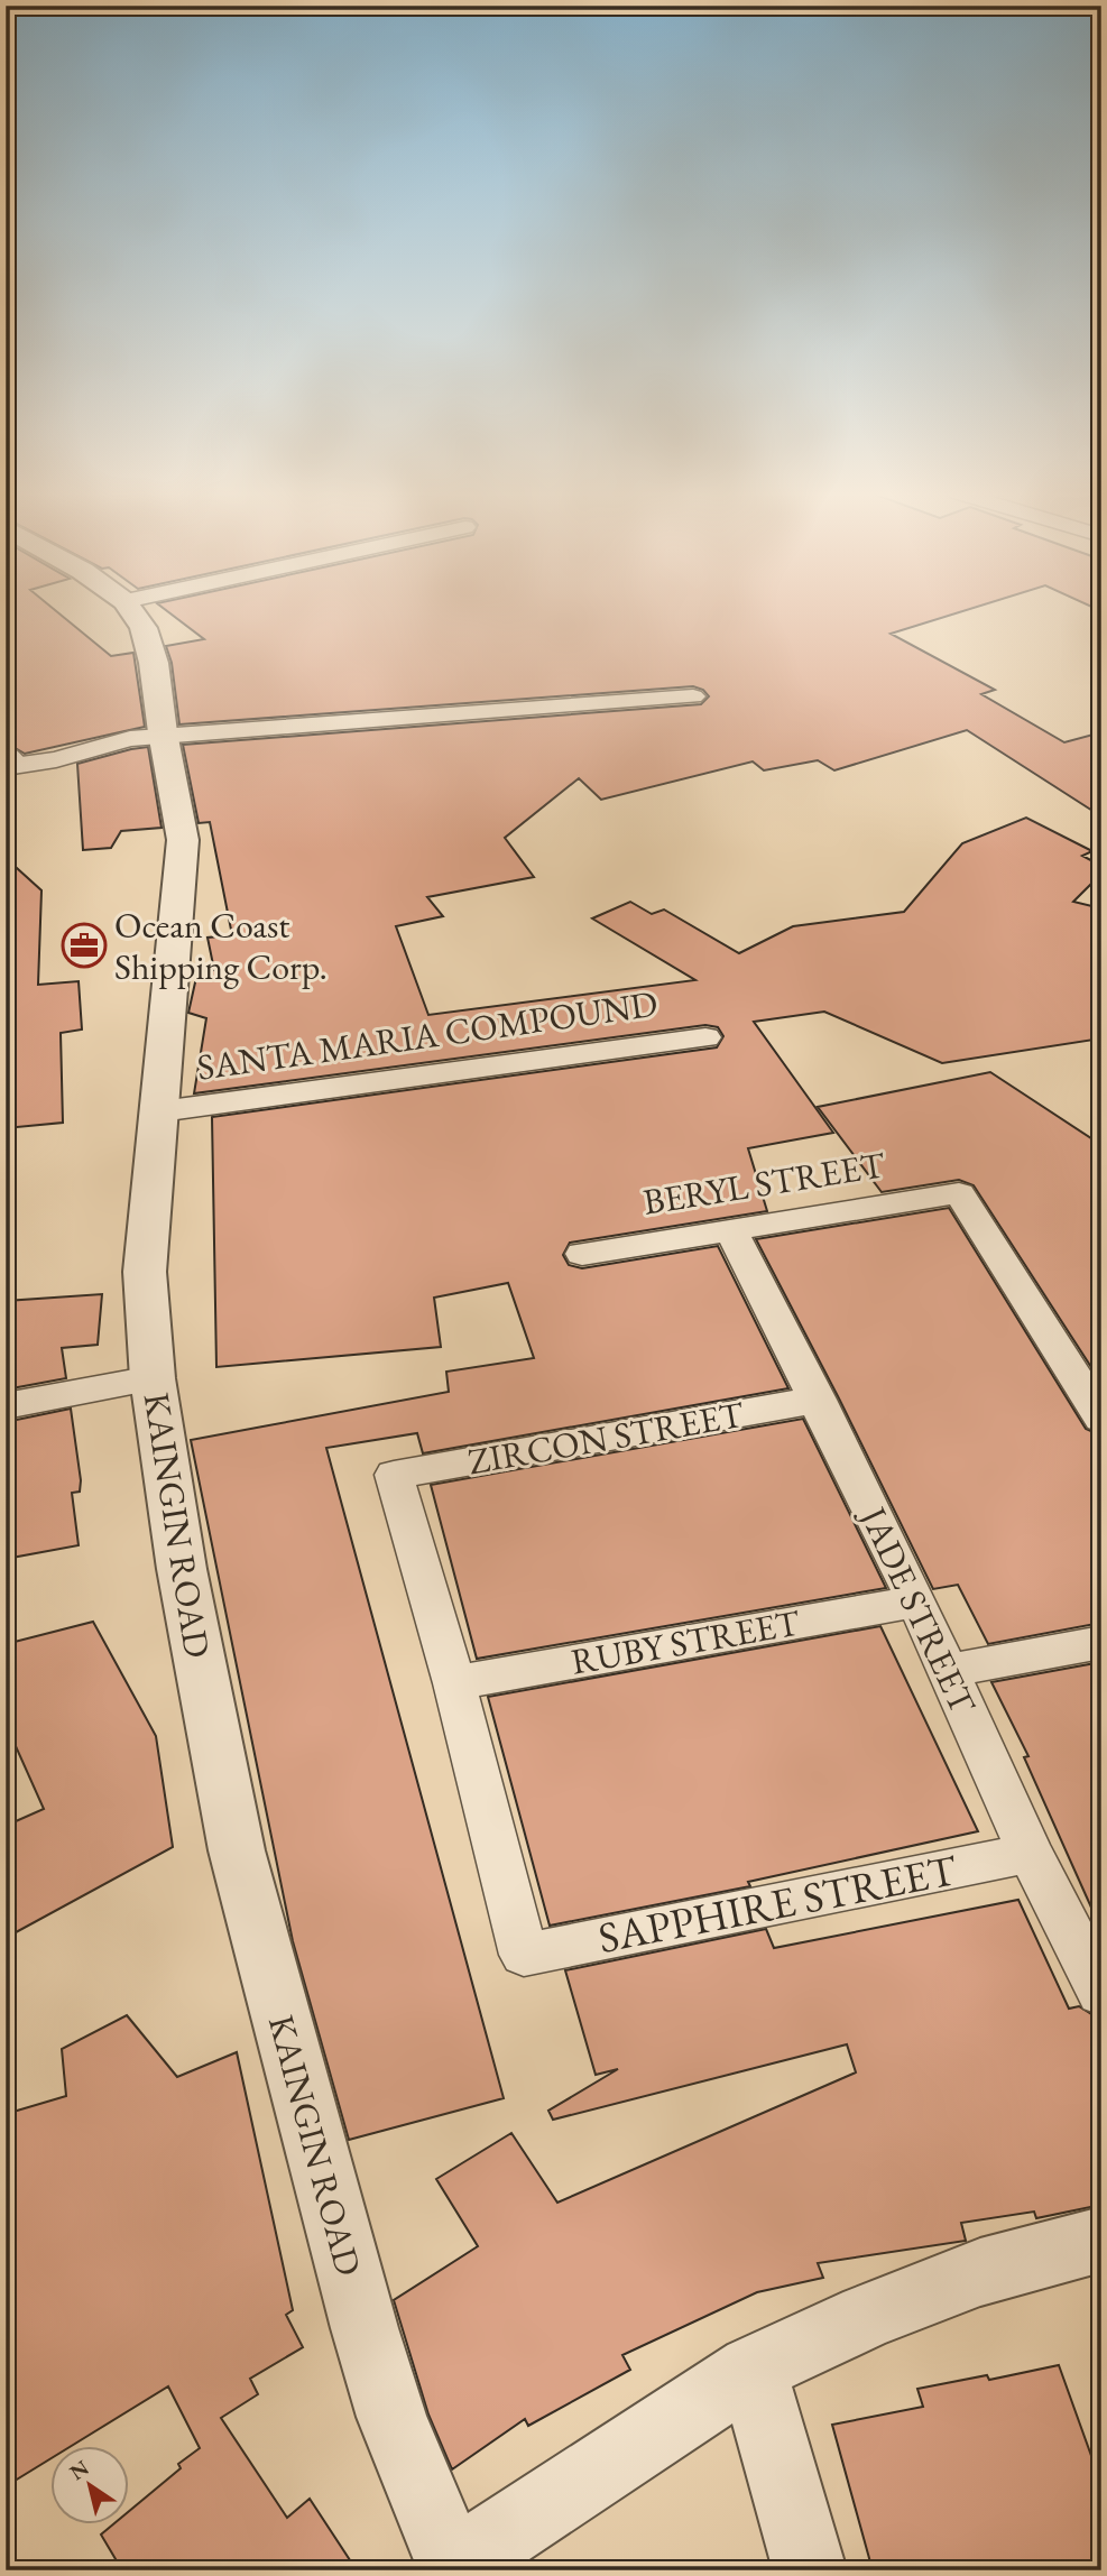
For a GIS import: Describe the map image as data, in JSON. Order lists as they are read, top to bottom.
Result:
{
  "streets": {
    "street": [
      "SANTA MARIA COMPOUND",
      "BERYL STREET",
      "ZIRCON STREET",
      "KAINGIN ROAD",
      "JADE STREET",
      "RUBY STREET",
      "SAPPHIRE STREET"
    ]
  },
  "crossings": [
    ["SANTA MARIA COMPOUND", "KAINGIN ROAD"],
    ["BERYL STREET", "JADE STREET"],
    ["ZIRCON STREET", "JADE STREET"],
    ["ZIRCON STREET", "RUBY STREET"],
    ["ZIRCON STREET", "SAPPHIRE STREET"],
    ["JADE STREET", "RUBY STREET"],
    ["JADE STREET", "SAPPHIRE STREET"],
    ["RUBY STREET", "SAPPHIRE STREET"]
  ],
  "places": {
    "office": ["Ocean Coast Shipping Corp."]
  },
  "north": "top left"
}
